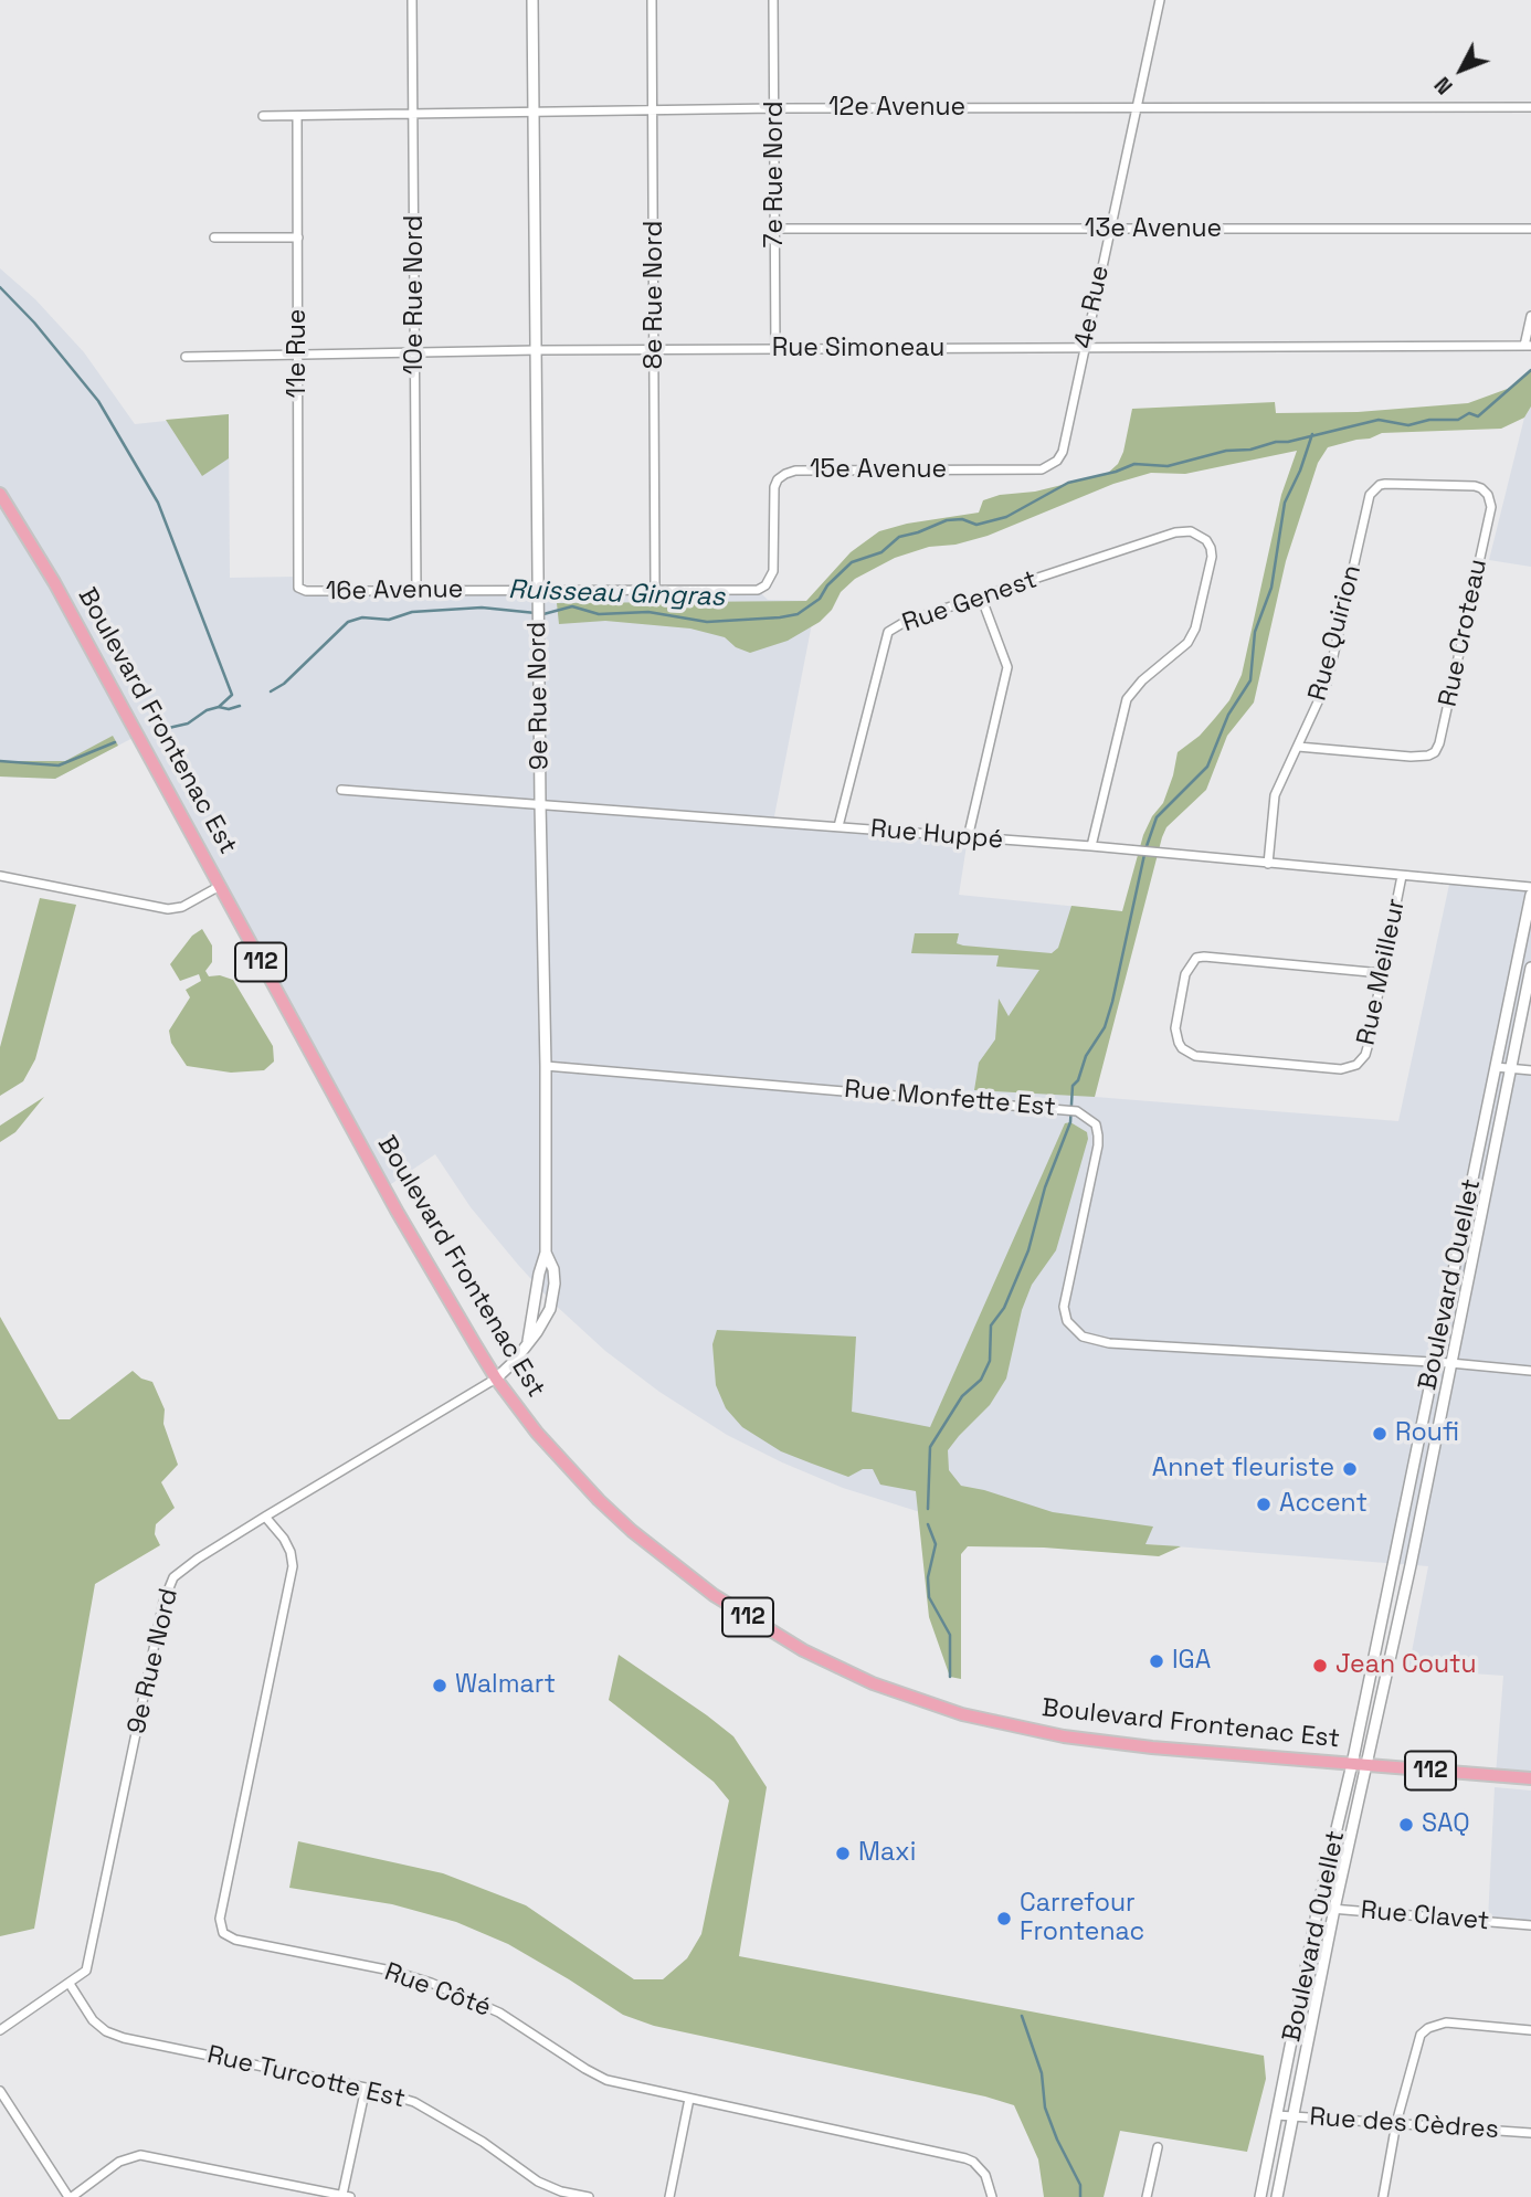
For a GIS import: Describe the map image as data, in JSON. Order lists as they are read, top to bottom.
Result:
{
  "streets": {
    "main road": ["Boulevard Frontenac Est", "112"],
    "street": [
      "12e Avenue",
      "7e Rue Nord",
      "13e Avenue",
      "10e Rue Nord",
      "8e Rue Nord",
      "4e Rue",
      "Rue Simoneau",
      "11e Rue",
      "15e Avenue",
      "16e Avenue",
      "Rue Genest",
      "Rue Quirion",
      "Rue Croteau",
      "9e Rue Nord",
      "Rue Huppé",
      "Rue Meilleur",
      "Rue Monfette Est",
      "Boulevard Ouellet",
      "Rue Clavet",
      "Rue Côté",
      "Rue Turcotte Est",
      "Rue des Cèdres"
    ]
  },
  "crossings": [
    ["12e Avenue", "7e Rue Nord"],
    ["12e Avenue", "10e Rue Nord"],
    ["12e Avenue", "8e Rue Nord"],
    ["12e Avenue", "4e Rue"],
    ["12e Avenue", "11e Rue"],
    ["12e Avenue", "9e Rue Nord"],
    ["7e Rue Nord", "13e Avenue"],
    ["7e Rue Nord", "Rue Simoneau"],
    ["13e Avenue", "4e Rue"],
    ["10e Rue Nord", "Rue Simoneau"],
    ["10e Rue Nord", "16e Avenue"],
    ["8e Rue Nord", "Rue Simoneau"],
    ["8e Rue Nord", "16e Avenue"],
    ["4e Rue", "Rue Simoneau"],
    ["4e Rue", "15e Avenue"],
    ["Rue Simoneau", "11e Rue"],
    ["Rue Simoneau", "9e Rue Nord"],
    ["11e Rue", "16e Avenue"],
    ["15e Avenue", "16e Avenue"],
    ["16e Avenue", "9e Rue Nord"],
    ["Rue Genest", "Rue Huppé"],
    ["Rue Quirion", "Rue Croteau"],
    ["Rue Quirion", "Rue Huppé"],
    ["9e Rue Nord", "Boulevard Frontenac Est"],
    ["9e Rue Nord", "Rue Huppé"],
    ["9e Rue Nord", "Rue Monfette Est"],
    ["9e Rue Nord", "Rue Côté"],
    ["9e Rue Nord", "Rue Turcotte Est"],
    ["Boulevard Frontenac Est", "Boulevard Ouellet"],
    ["Rue Huppé", "Rue Meilleur"],
    ["Rue Monfette Est", "Boulevard Ouellet"],
    ["Boulevard Ouellet", "Rue Clavet"],
    ["Boulevard Ouellet", "Rue des Cèdres"]
  ],
  "water": ["Ruisseau Gingras"],
  "places": [
    "Roufi",
    "Annet fleuriste",
    "Accent",
    "IGA",
    "Jean Coutu",
    "Walmart",
    "SAQ",
    "Maxi",
    "Carrefour Frontenac"
  ],
  "north": "bottom left"
}
